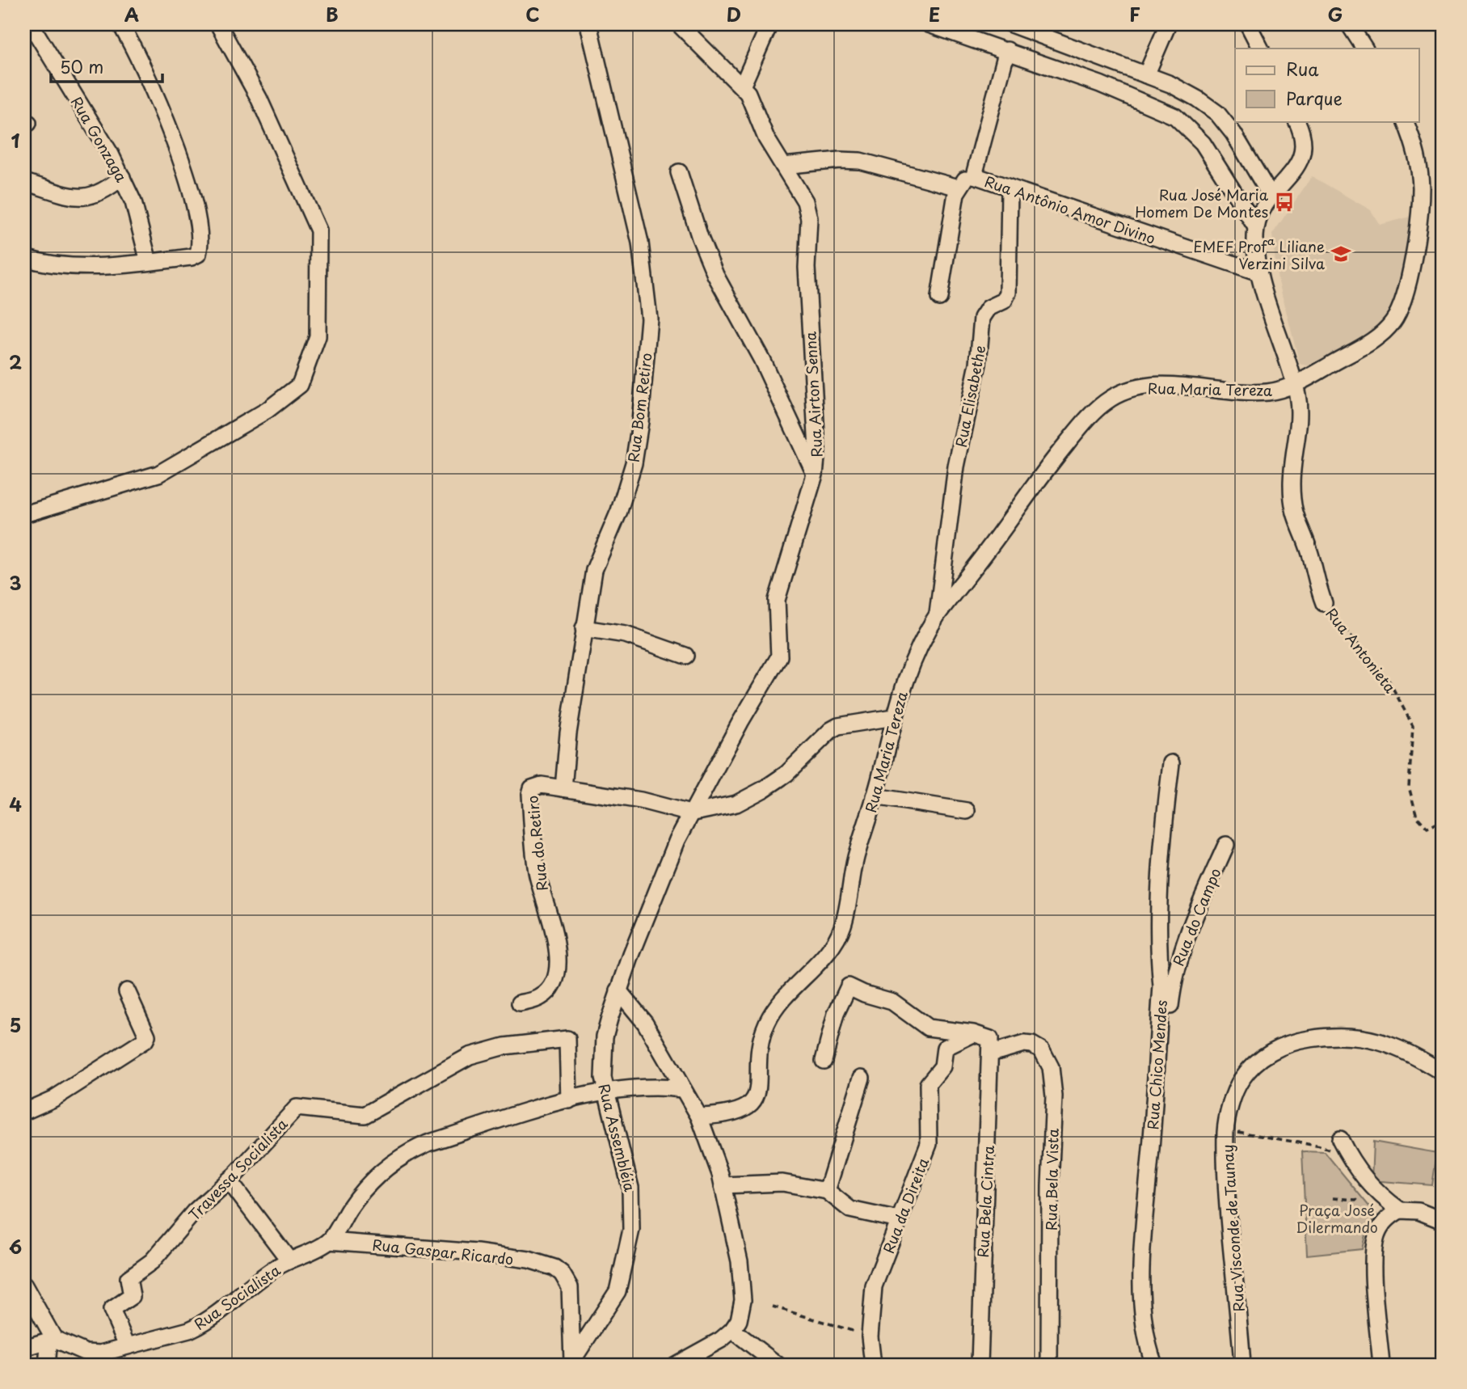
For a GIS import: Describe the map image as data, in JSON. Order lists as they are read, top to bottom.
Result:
{
  "streets": {
    "street": [
      "Rua Gonzaga",
      "Rua Antônio Amor Divino",
      "Rua Maria Tereza",
      "Rua Airton Senna",
      "Rua Elisabethe",
      "Rua Bom Retiro",
      "Rua Antonieta",
      "Rua do Retiro",
      "Rua do Campo",
      "Rua Chico Mendes",
      "Rua Assembléia",
      "Travessa Socialista",
      "Rua Bela Vista",
      "Rua Bela Cintra",
      "Rua da Direita",
      "Rua Visconde de Taunay",
      "Rua Gaspar Ricardo",
      "Rua Socialista"
    ]
  },
  "crossings": [
    ["Rua Antônio Amor Divino", "Rua Elisabethe"],
    ["Rua Antônio Amor Divino", "Rua Antonieta"],
    ["Rua Maria Tereza", "Rua Elisabethe"],
    ["Rua Maria Tereza", "Rua Antonieta"],
    ["Rua Airton Senna", "Rua do Retiro"],
    ["Rua Airton Senna", "Rua Assembléia"],
    ["Rua Bom Retiro", "Rua do Retiro"],
    ["Rua do Retiro", "Rua Assembléia"],
    ["Rua do Campo", "Rua Chico Mendes"],
    ["Rua Assembléia", "Rua Gaspar Ricardo"],
    ["Travessa Socialista", "Rua Socialista"],
    ["Rua Bela Vista", "Rua Bela Cintra"],
    ["Rua Gaspar Ricardo", "Rua Socialista"]
  ],
  "parks": ["Praça José Dilermando"],
  "places": {
    "bus stop": ["Rua José Maria Homem De Montes"],
    "school or university": ["EMEF Profª Liliane Verzini Silva"]
  },
  "legend": ["Rua", "Parque"],
  "scale_bar": "50 m",
  "grid": {
    "columns": [
      "A",
      "B",
      "C",
      "D",
      "E",
      "F",
      "G"
    ],
    "rows": [
      "1",
      "2",
      "3",
      "4",
      "5",
      "6"
    ]
  }
}
